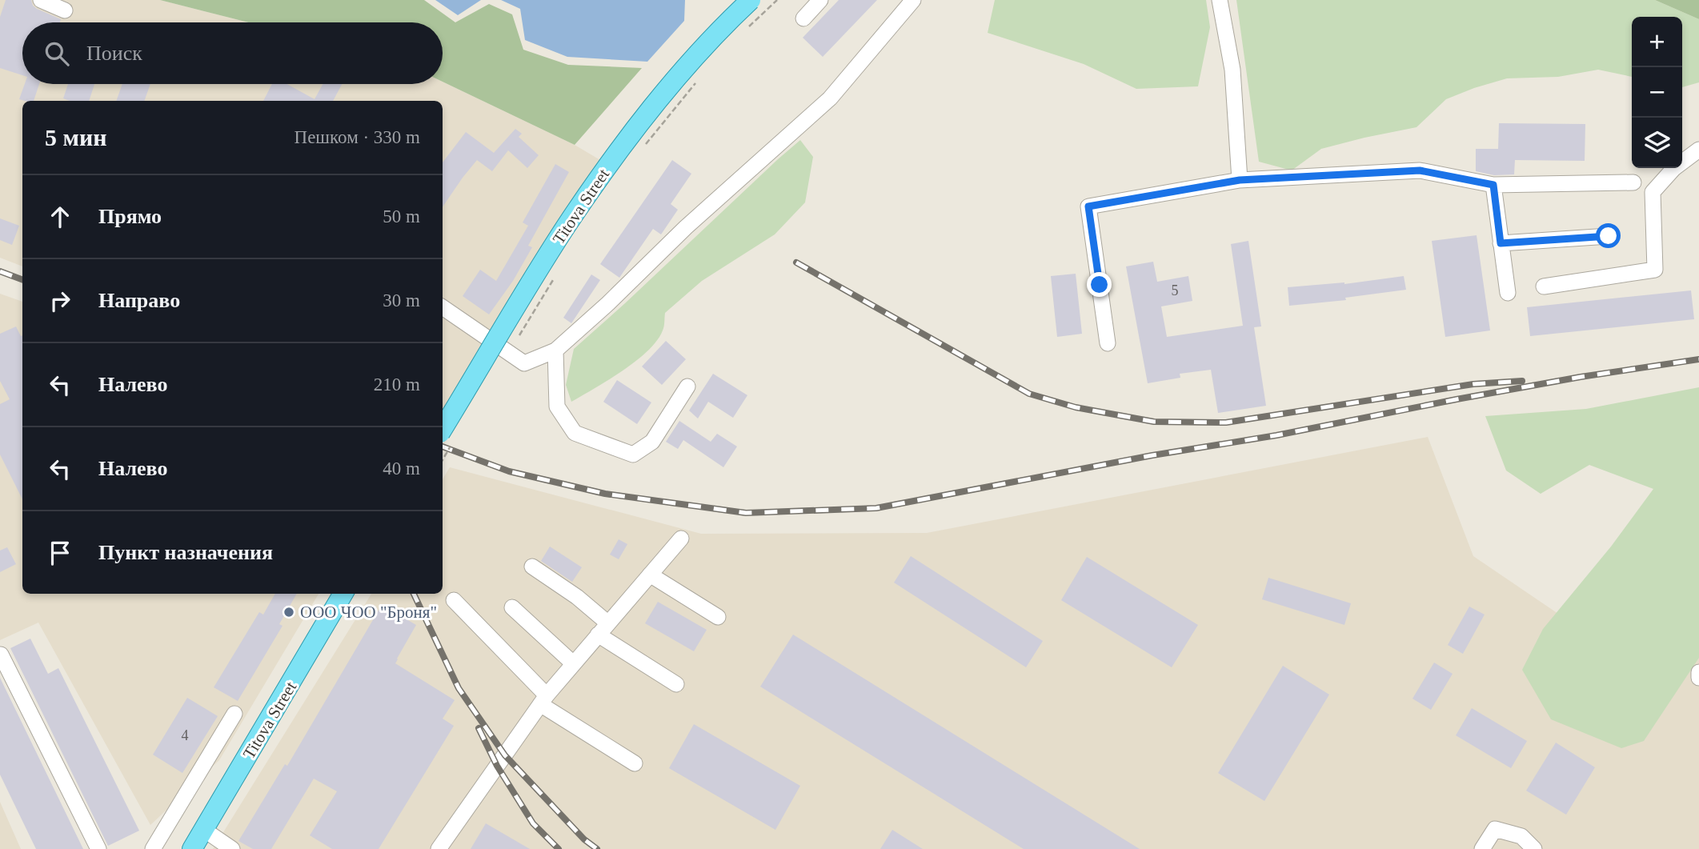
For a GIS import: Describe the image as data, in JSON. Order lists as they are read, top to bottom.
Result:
{
  "streets": {
    "main road": ["Titova Street"]
  },
  "places": ["ООО ЧОО \"Броня\""],
  "house_numbers": ["5", "4"],
  "page": {
    "map_buttons": ["+", "−"],
    "search": "Поиск",
    "heading": ["5 мин", "Пешком · 330 m"],
    "list": [
      ["Прямо", "50 m"],
      ["Направо", "30 m"],
      ["Налево", "210 m"],
      ["Налево", "40 m"],
      "Пункт назначения"
    ]
  }
}
